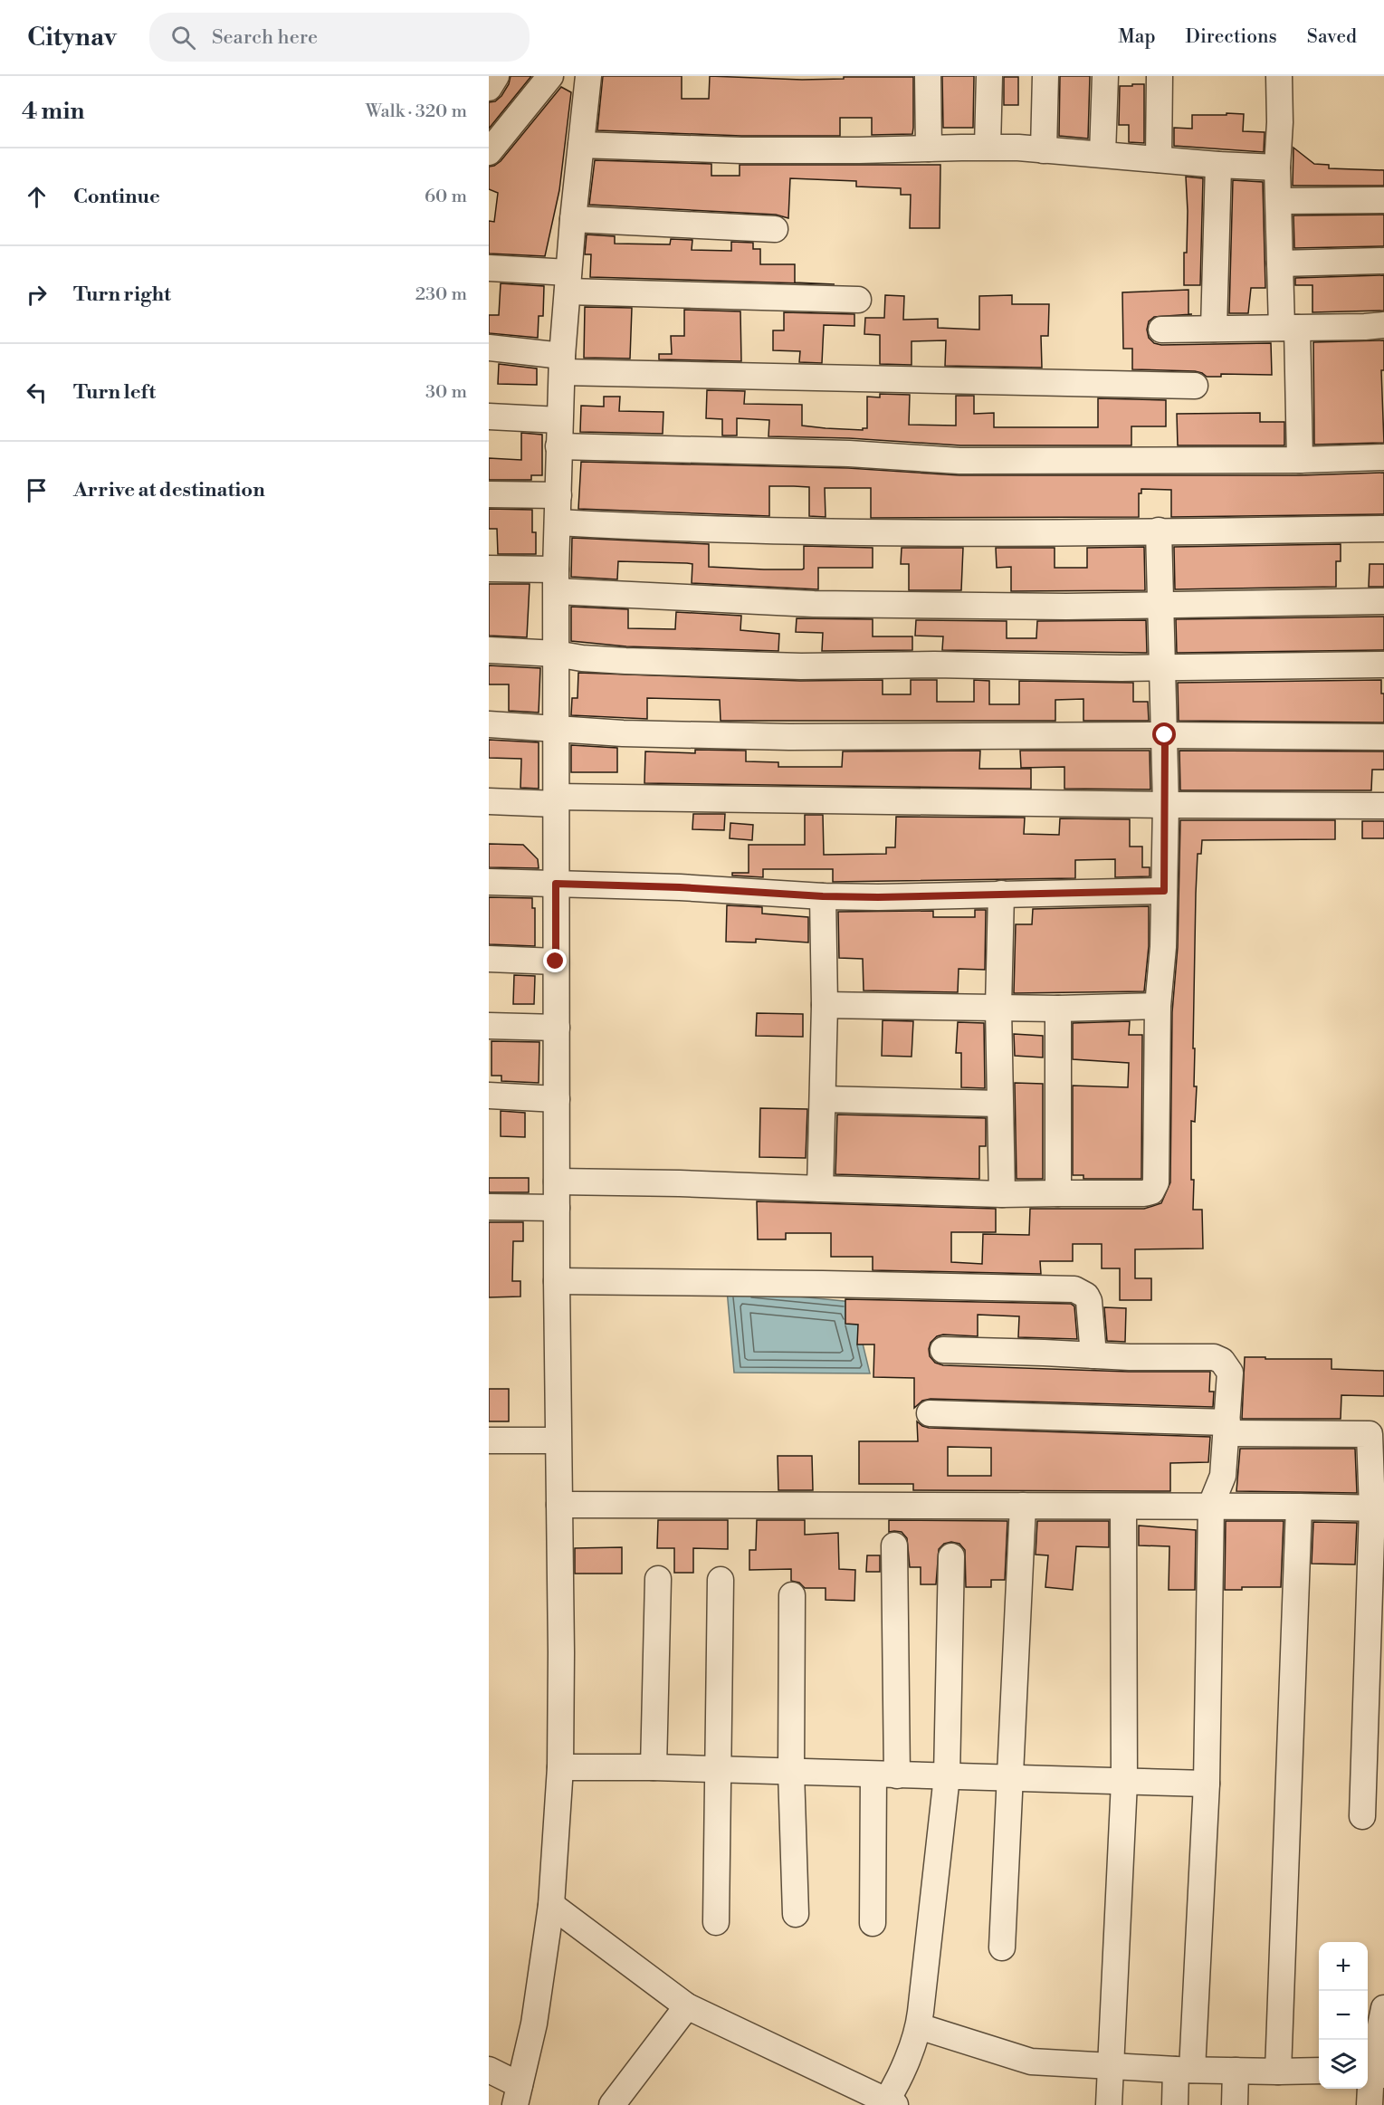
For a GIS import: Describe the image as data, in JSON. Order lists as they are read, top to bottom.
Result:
{
  "page": {
    "header": "Citynav",
    "search": "Search here",
    "nav": ["Map", "Directions", "Saved"],
    "heading": ["4 min", "Walk · 320 m"],
    "list": [
      ["Continue", "60 m"],
      ["Turn right", "230 m"],
      ["Turn left", "30 m"],
      "Arrive at destination"
    ],
    "map_buttons": ["+", "−"]
  }
}
